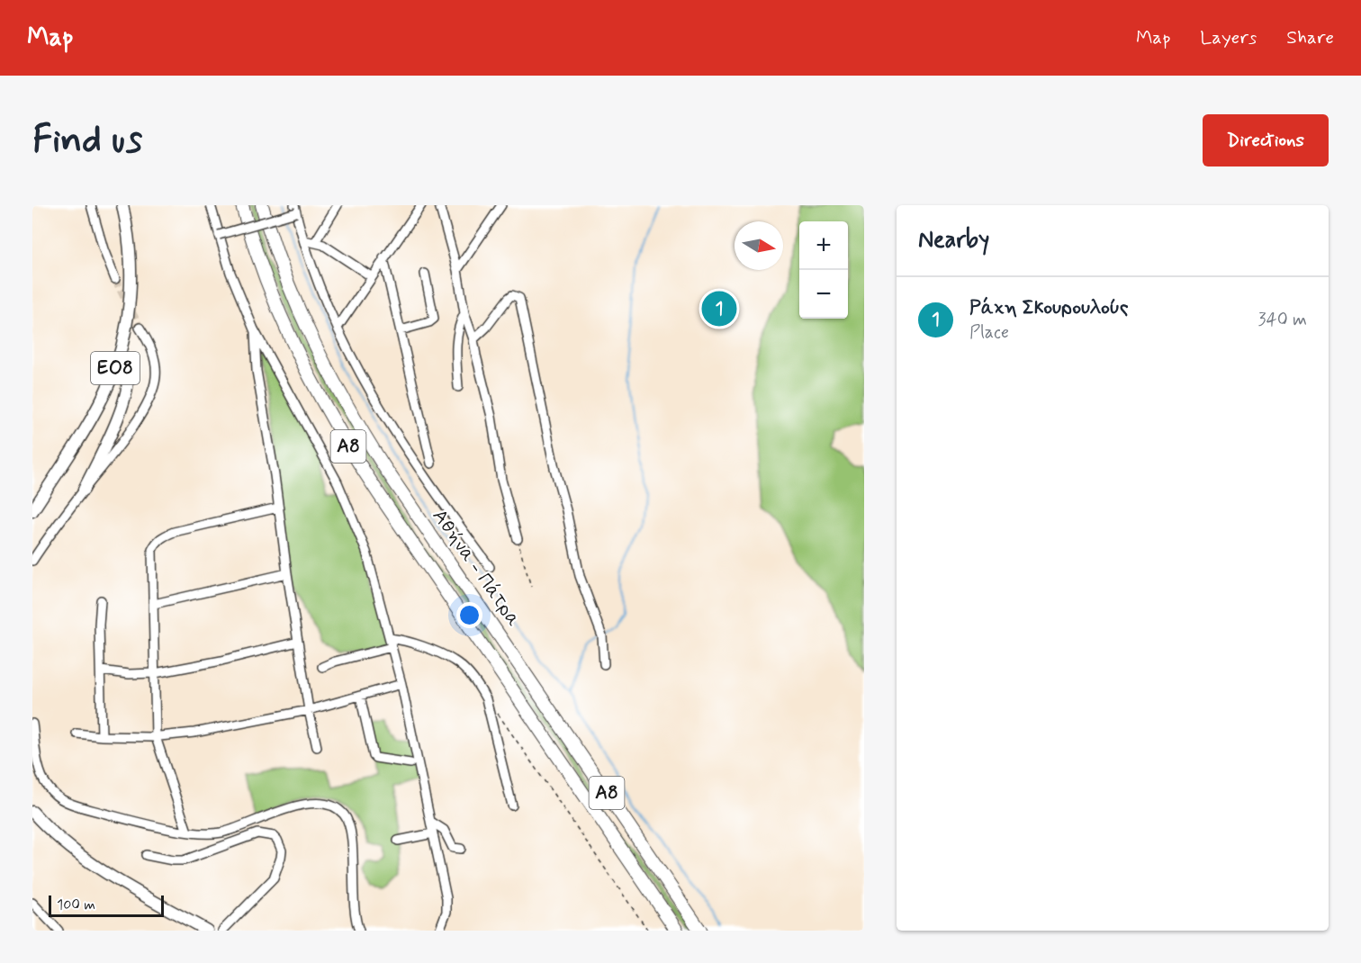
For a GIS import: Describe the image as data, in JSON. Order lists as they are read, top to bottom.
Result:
{
  "streets": {
    "highway": ["Α8", "Αθήνα - Πάτρα"],
    "main road": ["ΕΟ8"]
  },
  "scale_bar": "100 m",
  "north": "right",
  "page": {
    "header": "Map",
    "nav": ["Map", "Layers", "Share"],
    "buttons": "Directions",
    "title": "Find us",
    "heading": "Nearby",
    "map_buttons": ["+", "−"],
    "list": [
      {
        "mark": "1",
        "name": "Ράχη Σκουρουλούς",
        "note": "Place",
        "value": "340 m"
      }
    ],
    "pins": "1",
    "scale": "100 m"
  }
}
